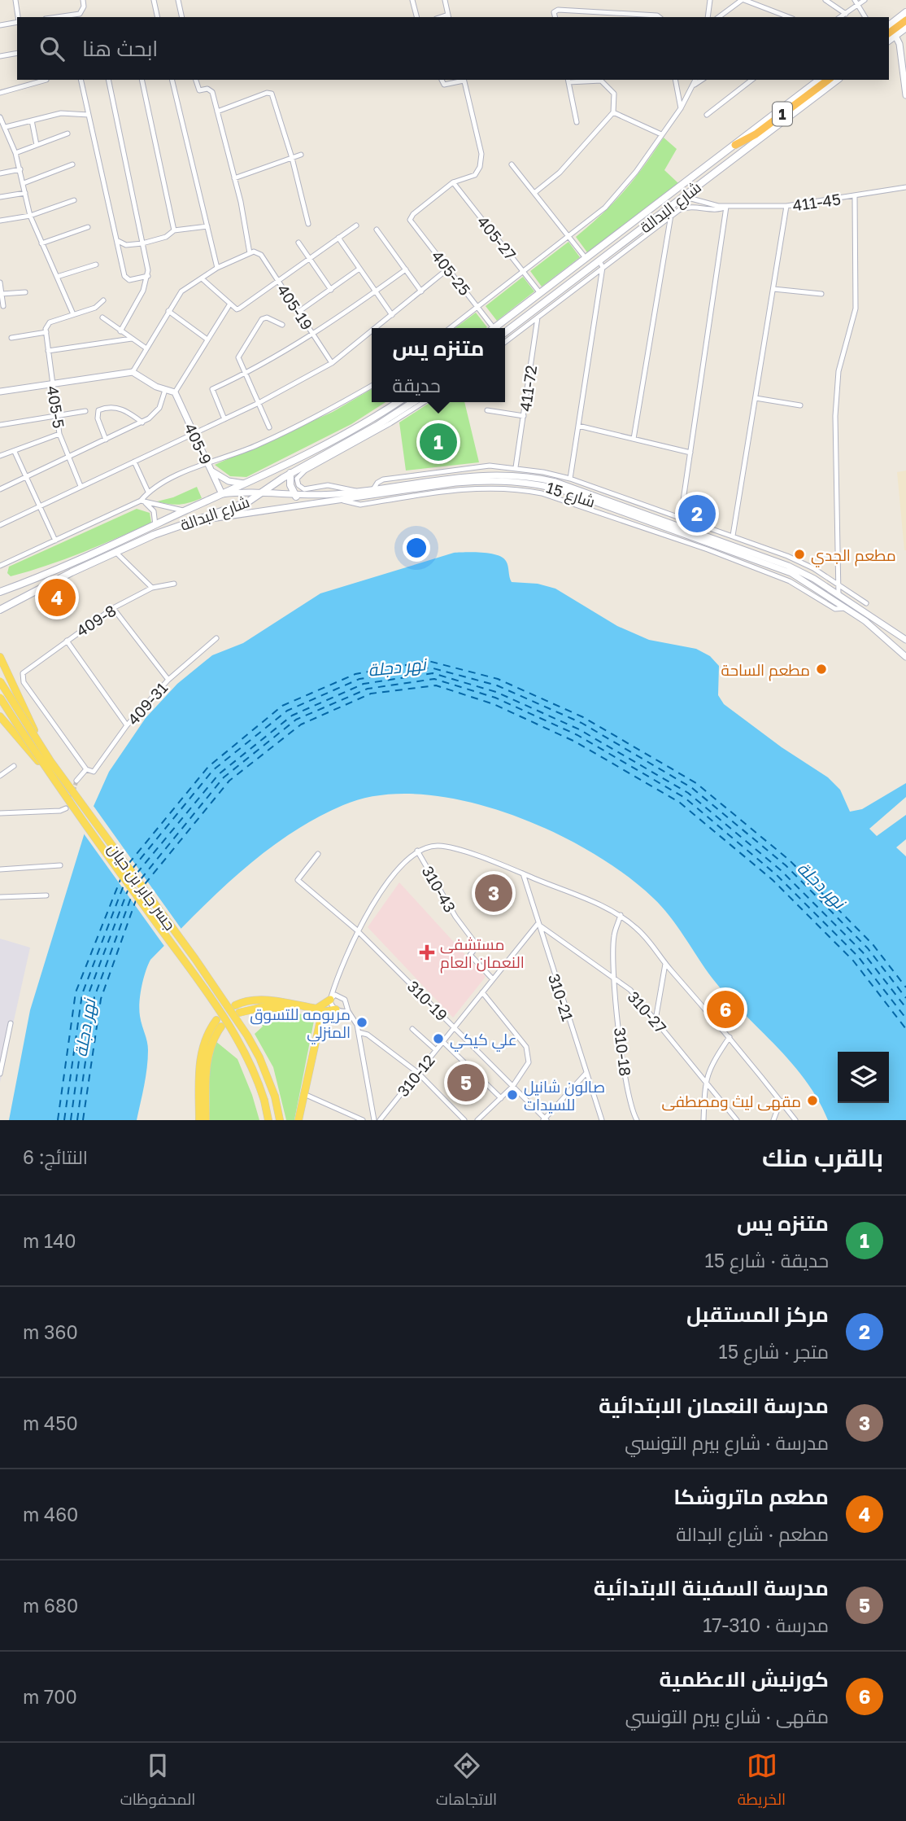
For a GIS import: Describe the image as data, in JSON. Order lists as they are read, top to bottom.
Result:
{
  "streets": {
    "highway": ["1"],
    "main road": ["شارع البدالة", "جسر جابر بن حيان"],
    "street": [
      "411-45",
      "405-27",
      "405-25",
      "405-19",
      "411-72",
      "405-5",
      "405-9",
      "شارع 15",
      "409-8",
      "409-31",
      "310-43",
      "310-21",
      "310-19",
      "310-27",
      "310-18",
      "310-12"
    ]
  },
  "crossings": [
    ["1", "شارع البدالة"],
    ["شارع البدالة", "405-27"],
    ["شارع البدالة", "411-72"],
    ["شارع البدالة", "405-9"],
    ["شارع البدالة", "شارع 15"],
    ["405-27", "405-25"],
    ["405-9", "شارع 15"],
    ["409-8", "409-31"],
    ["310-43", "310-12"],
    ["310-21", "310-27"],
    ["310-21", "310-12"],
    ["310-19", "310-12"],
    ["310-27", "310-18"],
    ["310-27", "310-12"]
  ],
  "water": ["نهر دجلة"],
  "places": {
    "other": [
      "مطعم الجدي",
      "مطعم الساحة",
      "مريومه للتسوق المنزلي",
      "علي كيكي",
      "صالون شانيل للسيدات",
      "مقهى ليث ومصطفى"
    ],
    "health": ["مستشفى النعمان العام"]
  },
  "page": {
    "search": "ابحث هنا",
    "popup": ["متنزه يس", "حديقة"],
    "pins": [
      "1",
      "2",
      "4",
      "3",
      "6",
      "5"
    ],
    "heading": ["بالقرب منك", "النتائج: 6"],
    "list": [
      {
        "mark": "1",
        "name": "متنزه يس",
        "note": "حديقة · شارع 15",
        "value": "140 m"
      },
      {
        "mark": "2",
        "name": "مركز المستقبل",
        "note": "متجر · شارع 15",
        "value": "360 m"
      },
      {
        "mark": "3",
        "name": "مدرسة النعمان الابتدائية",
        "note": "مدرسة · شارع بيرم التونسي",
        "value": "450 m"
      },
      {
        "mark": "4",
        "name": "مطعم ماتروشكا",
        "note": "مطعم · شارع البدالة",
        "value": "460 m"
      },
      {
        "mark": "5",
        "name": "مدرسة السفينة الابتدائية",
        "note": "مدرسة · 310-17",
        "value": "680 m"
      },
      {
        "mark": "6",
        "name": "كورنيش الاعظمية",
        "note": "مقهى · شارع بيرم التونسي",
        "value": "700 m"
      }
    ],
    "nav": ["الخريطة", "الاتجاهات", "المحفوظات"]
  }
}
